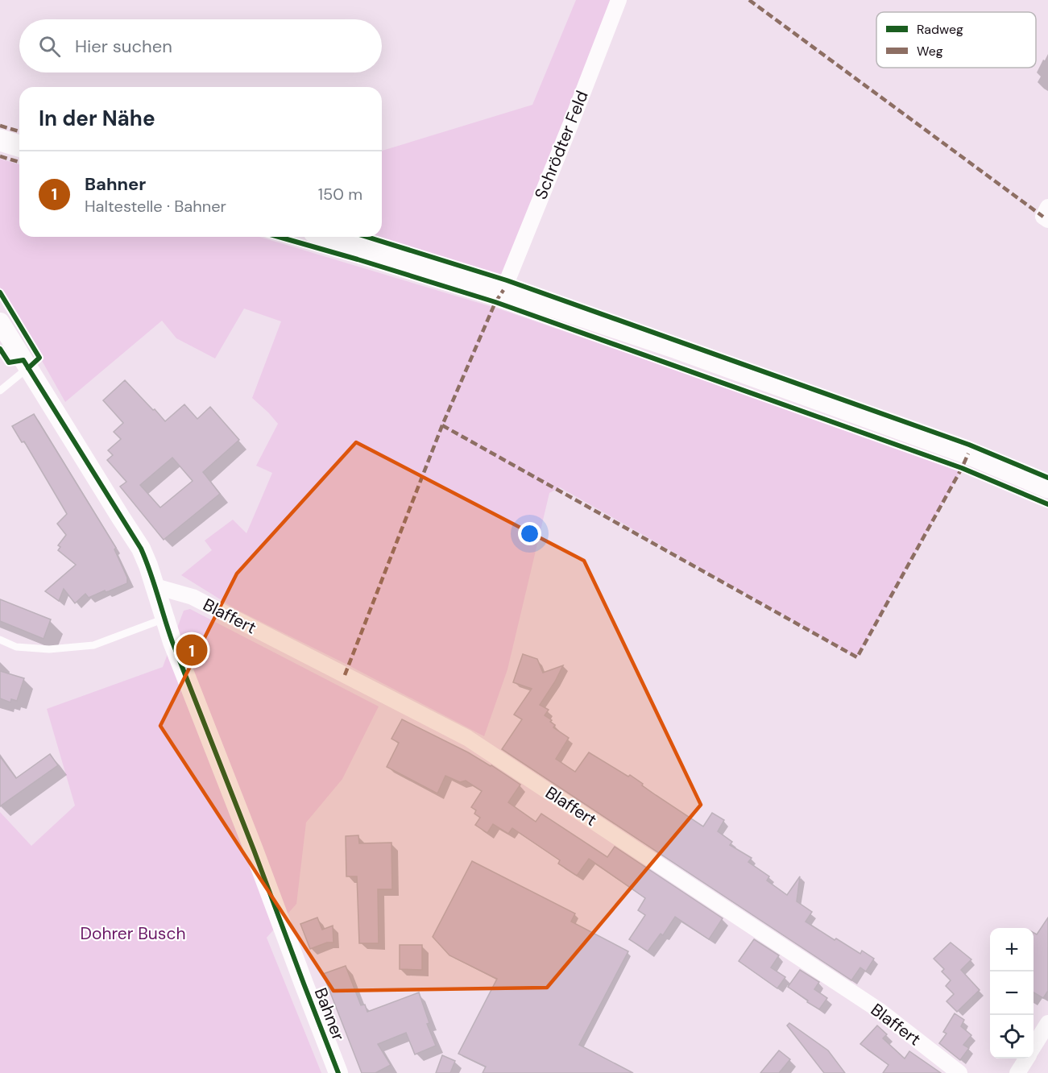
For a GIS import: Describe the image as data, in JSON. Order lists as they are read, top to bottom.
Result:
{
  "streets": {
    "street": ["Schrödter Feld", "Blaffert", "Bahner"]
  },
  "crossings": [
    ["Blaffert", "Bahner"]
  ],
  "parks": ["Dohrer Busch"],
  "legend": ["Radweg", "Weg"],
  "page": {
    "search": "Hier suchen",
    "heading": "In der Nähe",
    "list": [
      {
        "mark": "1",
        "name": "Bahner",
        "note": "Haltestelle · Bahner",
        "value": "150 m"
      }
    ],
    "pins": "1",
    "map_buttons": ["+", "−"]
  }
}
